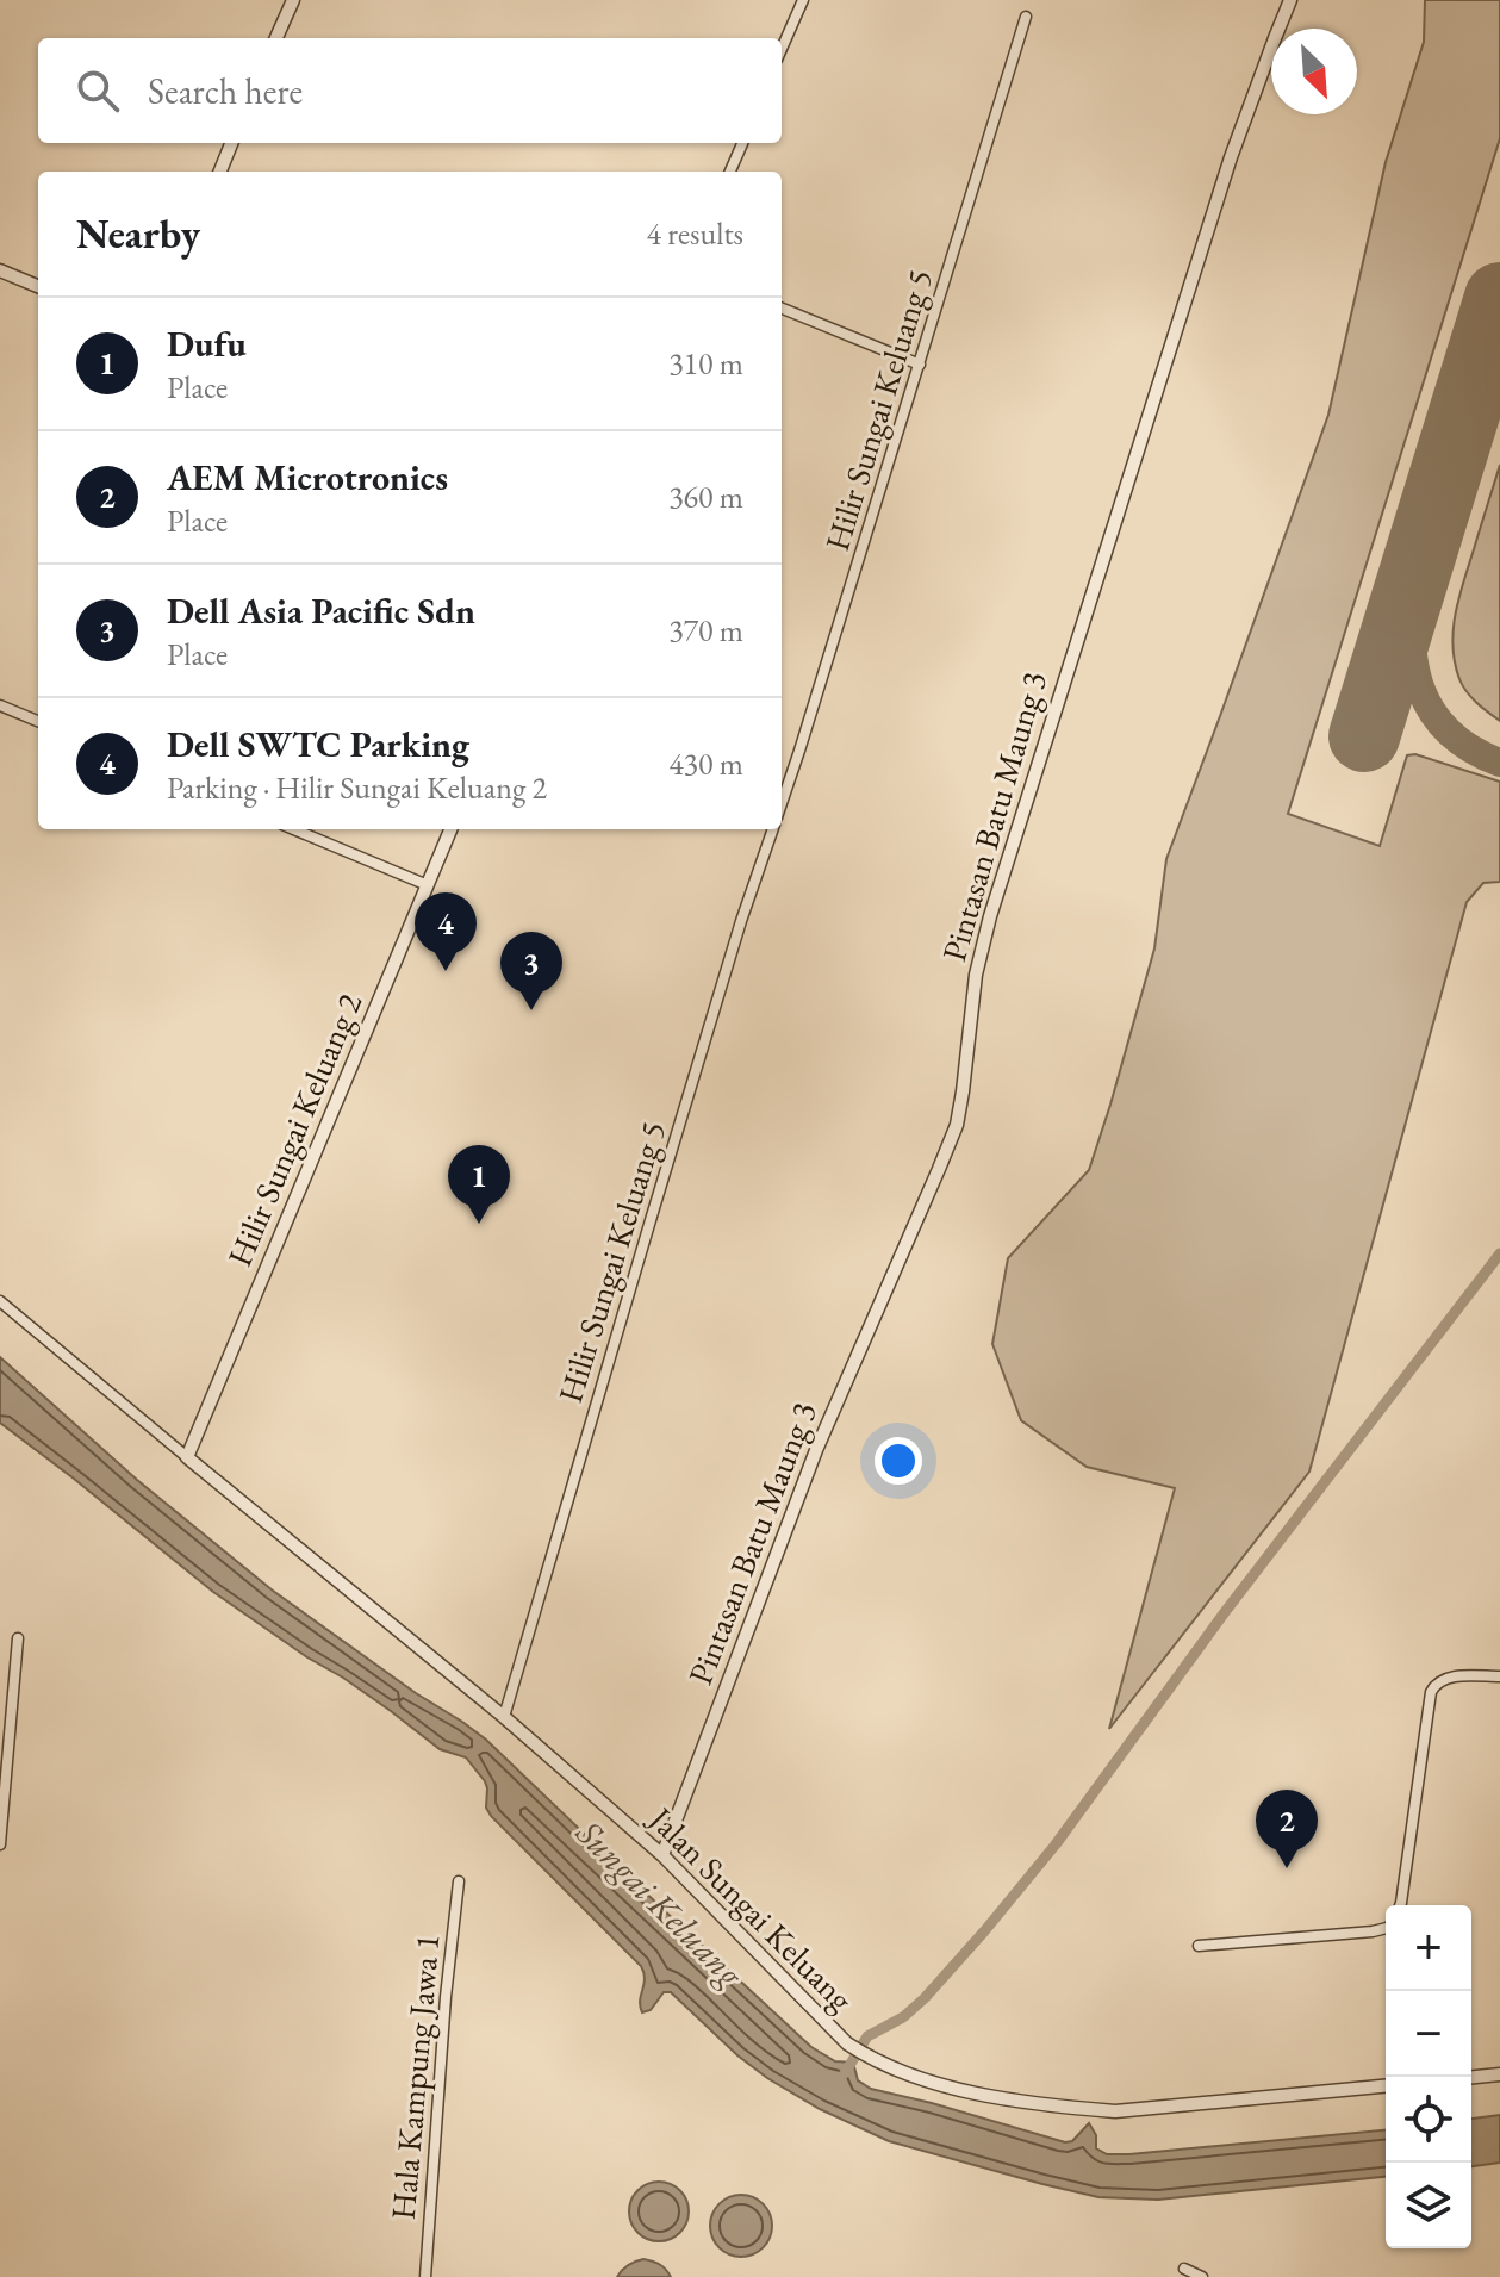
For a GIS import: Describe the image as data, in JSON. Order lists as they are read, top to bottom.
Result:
{
  "streets": {
    "street": [
      "Hilir Sungai Keluang 5",
      "Pintasan Batu Maung 3",
      "Hilir Sungai Keluang 2",
      "Jalan Sungai Keluang",
      "Hala Kampung Jawa 1"
    ]
  },
  "crossings": [
    ["Hilir Sungai Keluang 5", "Jalan Sungai Keluang"],
    ["Pintasan Batu Maung 3", "Jalan Sungai Keluang"],
    ["Hilir Sungai Keluang 2", "Jalan Sungai Keluang"]
  ],
  "water": ["Sungai Keluang"],
  "north": "bottom right",
  "page": {
    "search": "Search here",
    "heading": ["Nearby", "4 results"],
    "list": [
      {
        "mark": "1",
        "name": "Dufu",
        "note": "Place",
        "value": "310 m"
      },
      {
        "mark": "2",
        "name": "AEM Microtronics",
        "note": "Place",
        "value": "360 m"
      },
      {
        "mark": "3",
        "name": "Dell Asia Pacific Sdn",
        "note": "Place",
        "value": "370 m"
      },
      {
        "mark": "4",
        "name": "Dell SWTC Parking",
        "note": "Parking · Hilir Sungai Keluang 2",
        "value": "430 m"
      }
    ],
    "pins": [
      "4",
      "3",
      "1",
      "2"
    ],
    "map_buttons": ["+", "−"]
  }
}
